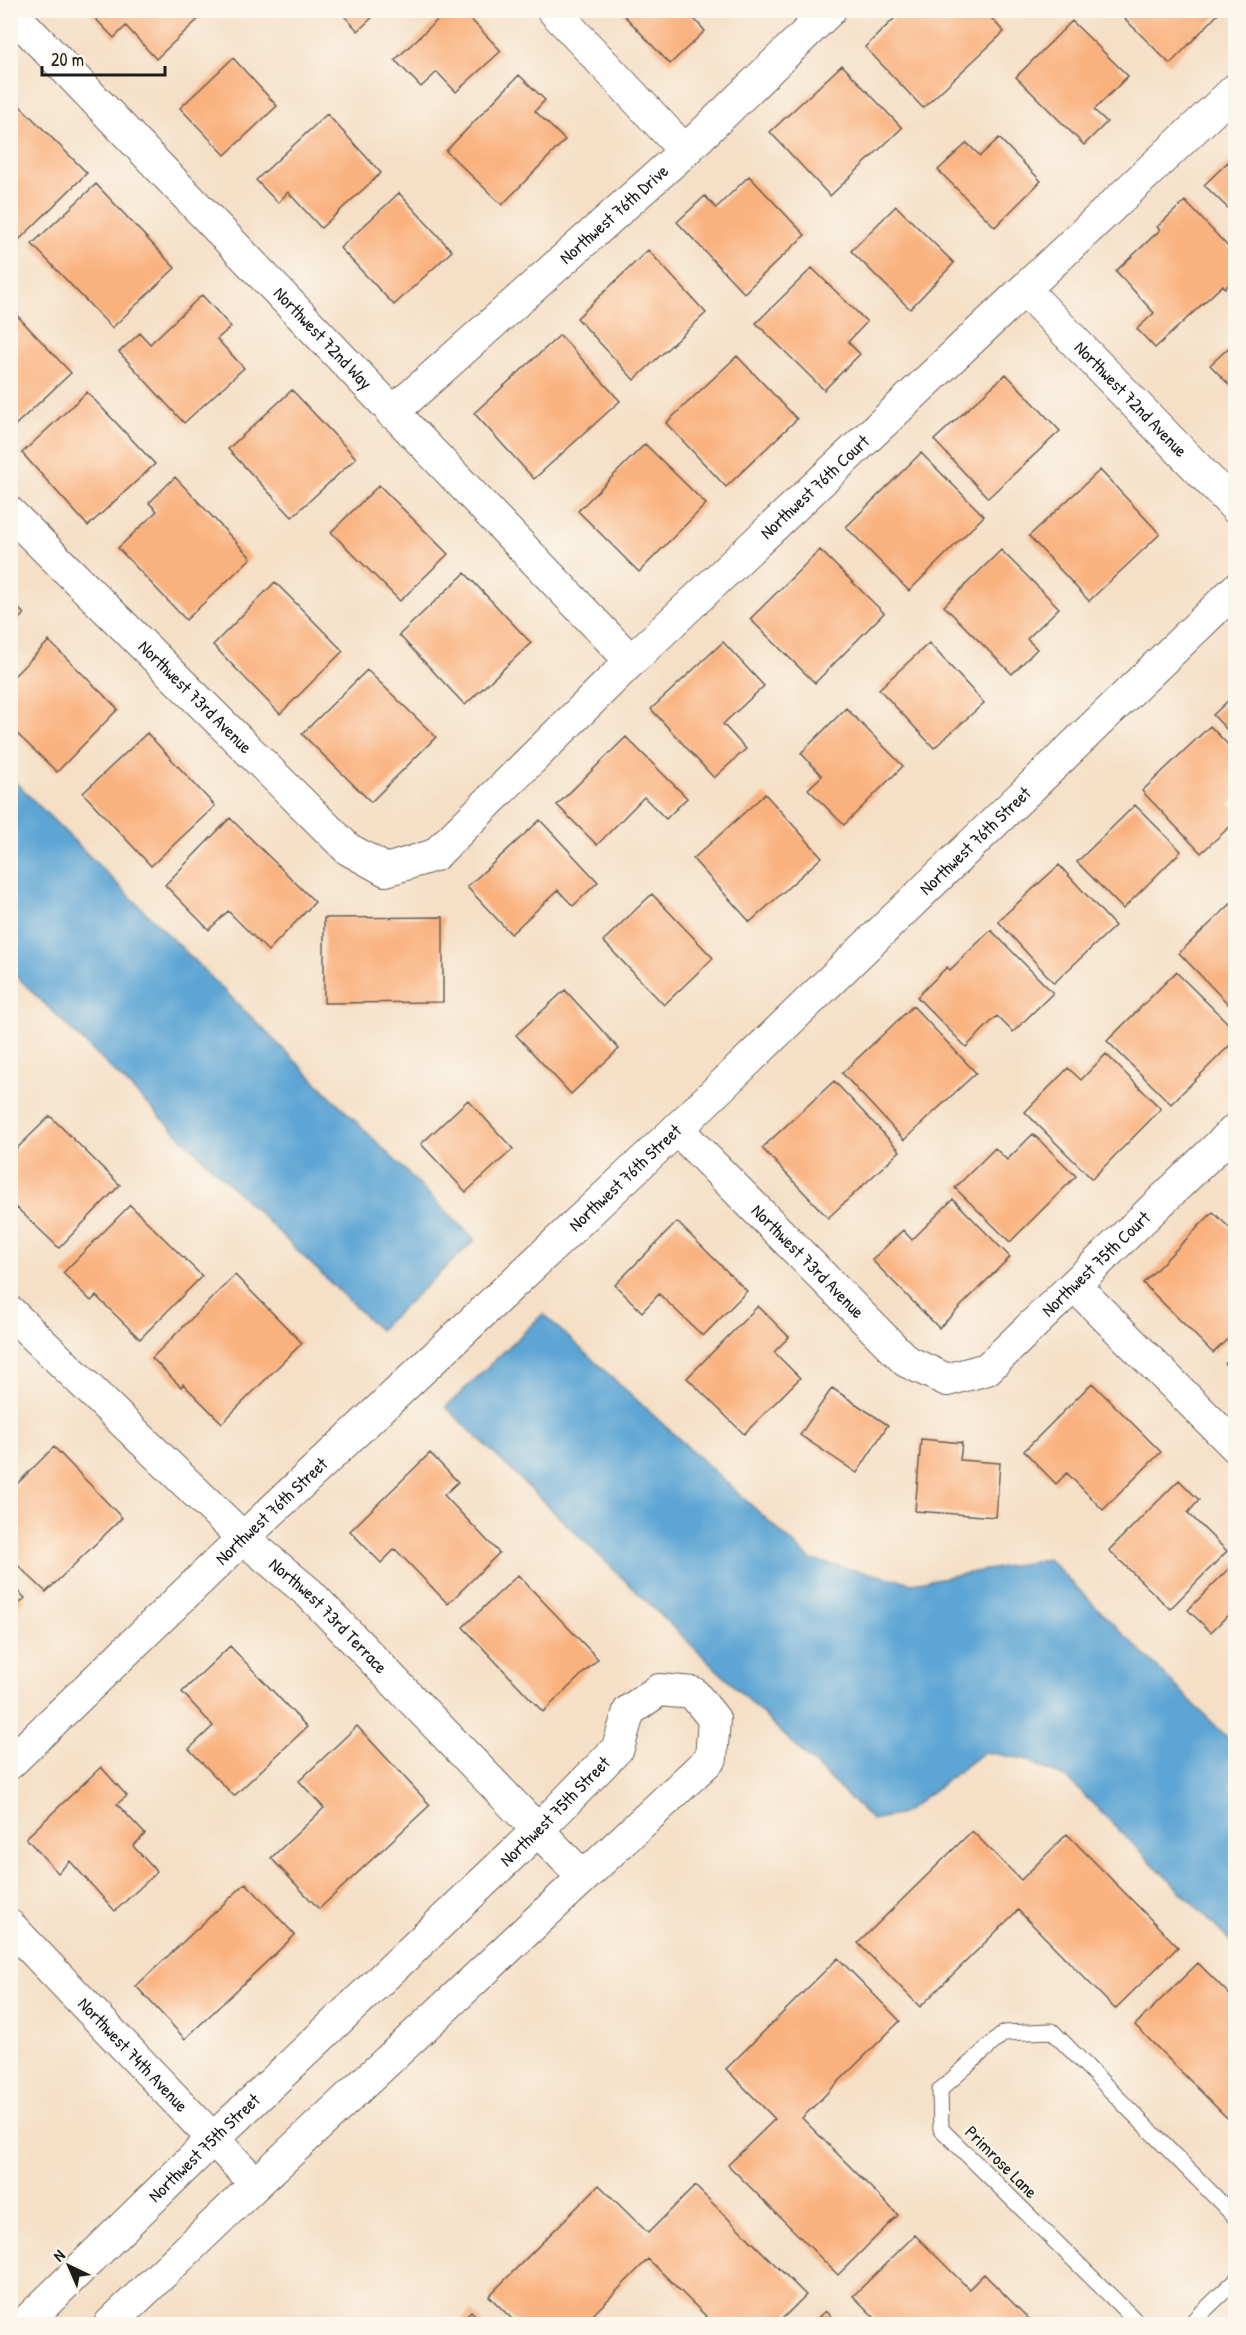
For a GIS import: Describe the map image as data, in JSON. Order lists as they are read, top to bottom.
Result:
{
  "streets": {
    "street": [
      "Northwest 76th Drive",
      "Northwest 72nd Way",
      "Northwest 72nd Avenue",
      "Northwest 76th Court",
      "Northwest 73rd Avenue",
      "Northwest 76th Street",
      "Northwest 75th Court",
      "Northwest 73rd Terrace",
      "Northwest 75th Street",
      "Northwest 74th Avenue"
    ],
    "lane": ["Primrose Lane"]
  },
  "crossings": [
    ["Northwest 76th Drive", "Northwest 72nd Way"],
    ["Northwest 72nd Way", "Northwest 76th Court"],
    ["Northwest 72nd Avenue", "Northwest 76th Court"],
    ["Northwest 76th Court", "Northwest 73rd Avenue"],
    ["Northwest 73rd Avenue", "Northwest 76th Street"],
    ["Northwest 73rd Avenue", "Northwest 75th Court"],
    ["Northwest 76th Street", "Northwest 73rd Terrace"],
    ["Northwest 73rd Terrace", "Northwest 75th Street"],
    ["Northwest 75th Street", "Northwest 74th Avenue"]
  ],
  "scale_bar": "20 m",
  "north": "top left"
}
